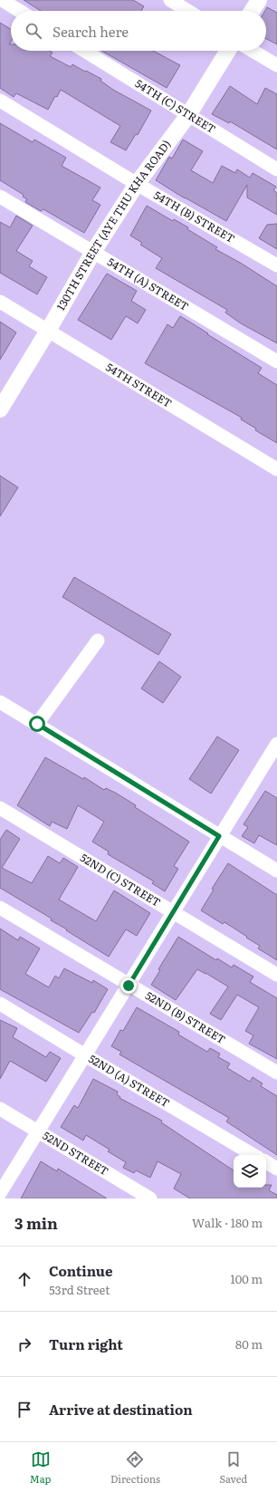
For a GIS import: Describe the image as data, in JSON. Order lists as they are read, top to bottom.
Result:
{
  "streets": {
    "street": [
      "54TH (C) STREET",
      "54TH (B) STREET",
      "130TH STREET (AYE THU KHA ROAD)",
      "54TH (A) STREET",
      "54TH STREET",
      "52ND (C) STREET",
      "52ND (B) STREET",
      "52ND (A) STREET",
      "52ND STREET"
    ]
  },
  "crossings": [
    ["54TH (C) STREET", "130TH STREET (AYE THU KHA ROAD)"],
    ["54TH (B) STREET", "130TH STREET (AYE THU KHA ROAD)"],
    ["130TH STREET (AYE THU KHA ROAD)", "54TH (A) STREET"],
    ["130TH STREET (AYE THU KHA ROAD)", "54TH STREET"]
  ],
  "page": {
    "search": "Search here",
    "heading": ["3 min", "Walk · 180 m"],
    "list": [
      ["Continue", "53rd Street", "100 m"],
      ["Turn right", "80 m"],
      "Arrive at destination"
    ],
    "nav": ["Map", "Directions", "Saved"]
  }
}
